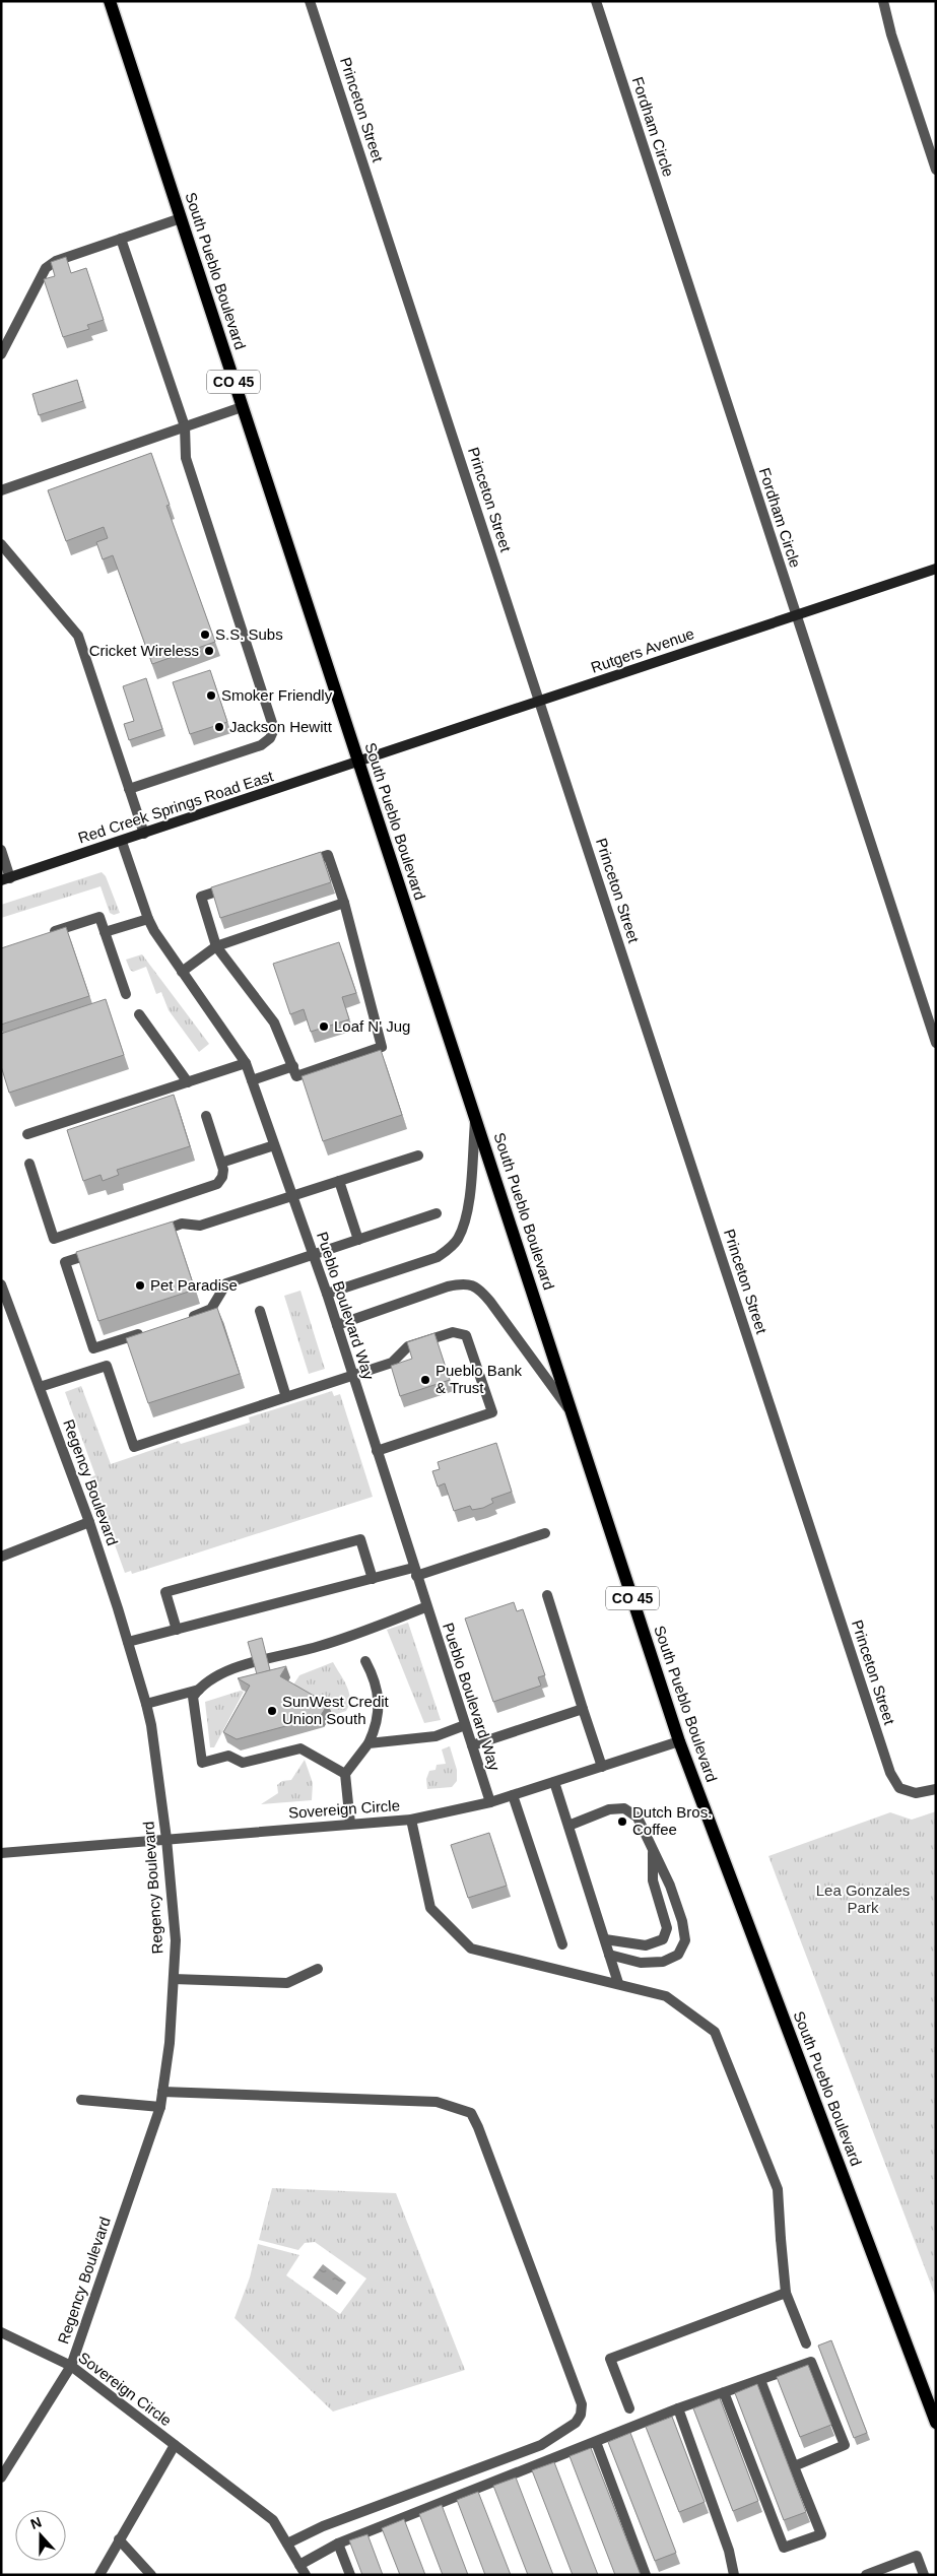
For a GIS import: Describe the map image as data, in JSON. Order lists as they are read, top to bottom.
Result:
{
  "streets": {
    "main road": ["South Pueblo Boulevard", "CO 45"],
    "street": [
      "Princeton Street",
      "Fordham Circle",
      "Rutgers Avenue",
      "Red Creek Springs Road East",
      "Pueblo Boulevard Way",
      "Regency Boulevard",
      "Sovereign Circle"
    ]
  },
  "crossings": [
    ["Princeton Street", "Rutgers Avenue"],
    ["Fordham Circle", "Rutgers Avenue"],
    ["South Pueblo Boulevard", "Rutgers Avenue"],
    ["South Pueblo Boulevard", "Red Creek Springs Road East"],
    ["South Pueblo Boulevard", "Sovereign Circle"],
    ["Rutgers Avenue", "Red Creek Springs Road East"],
    ["Red Creek Springs Road East", "Pueblo Boulevard Way"],
    ["Pueblo Boulevard Way", "Sovereign Circle"],
    ["Regency Boulevard", "Sovereign Circle"]
  ],
  "parks": ["Lea Gonzales Park"],
  "places": [
    "S.S. Subs",
    "Cricket Wireless",
    "Smoker Friendly",
    "Jackson Hewitt",
    "Loaf N' Jug",
    "Pet Paradise",
    "Pueblo Bank & Trust",
    "SunWest Credit Union South",
    "Dutch Bros. Coffee"
  ],
  "north": "top"
}
